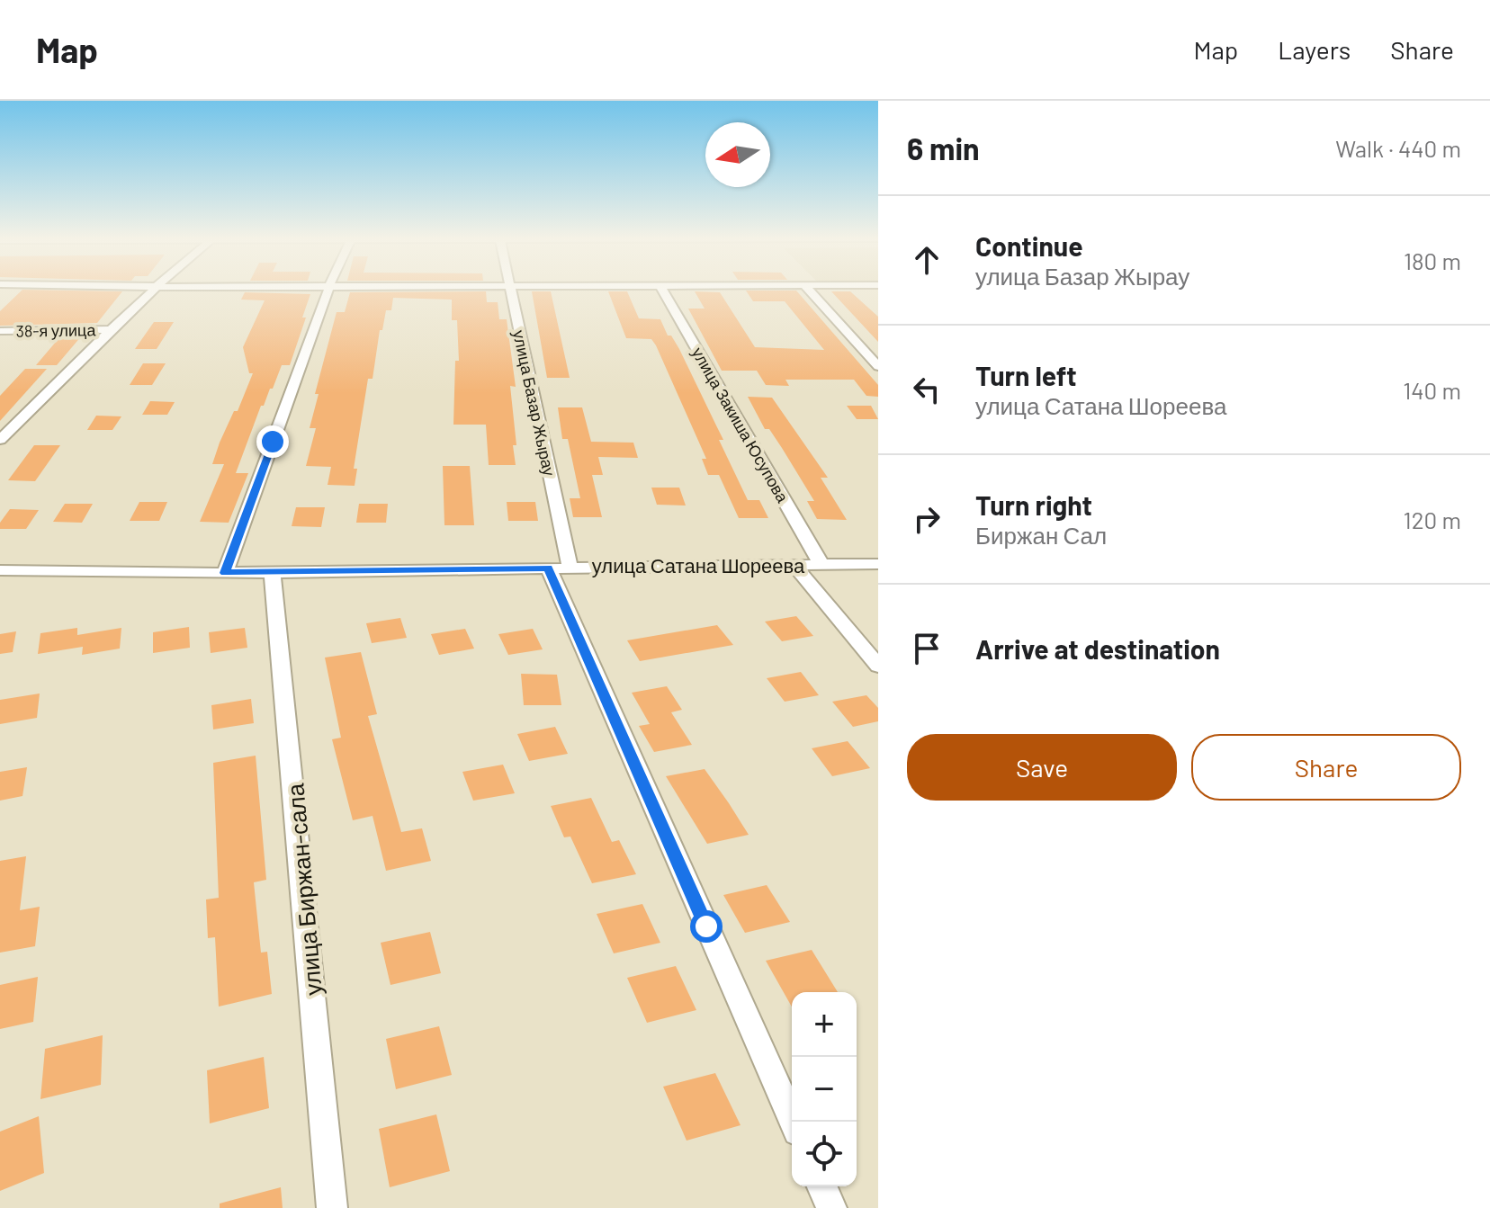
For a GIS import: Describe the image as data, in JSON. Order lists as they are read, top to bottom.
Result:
{
  "streets": {
    "street": [
      "38-я улица",
      "улица Базар Жырау",
      "улица Закиша Юсупова",
      "улица Сатана Шореева",
      "улица Биржан-сала"
    ]
  },
  "crossings": [
    ["улица Базар Жырау", "улица Сатана Шореева"],
    ["улица Закиша Юсупова", "улица Сатана Шореева"],
    ["улица Сатана Шореева", "улица Биржан-сала"]
  ],
  "north": "left",
  "page": {
    "header": "Map",
    "nav": ["Map", "Layers", "Share"],
    "heading": ["6 min", "Walk · 440 m"],
    "list": [
      ["Continue", "улица Базар Жырау", "180 m"],
      ["Turn left", "улица Сатана Шореева", "140 m"],
      ["Turn right", "Биржан Сал", "120 m"],
      "Arrive at destination"
    ],
    "buttons": ["Save", "Share"],
    "map_buttons": ["+", "−"]
  }
}
